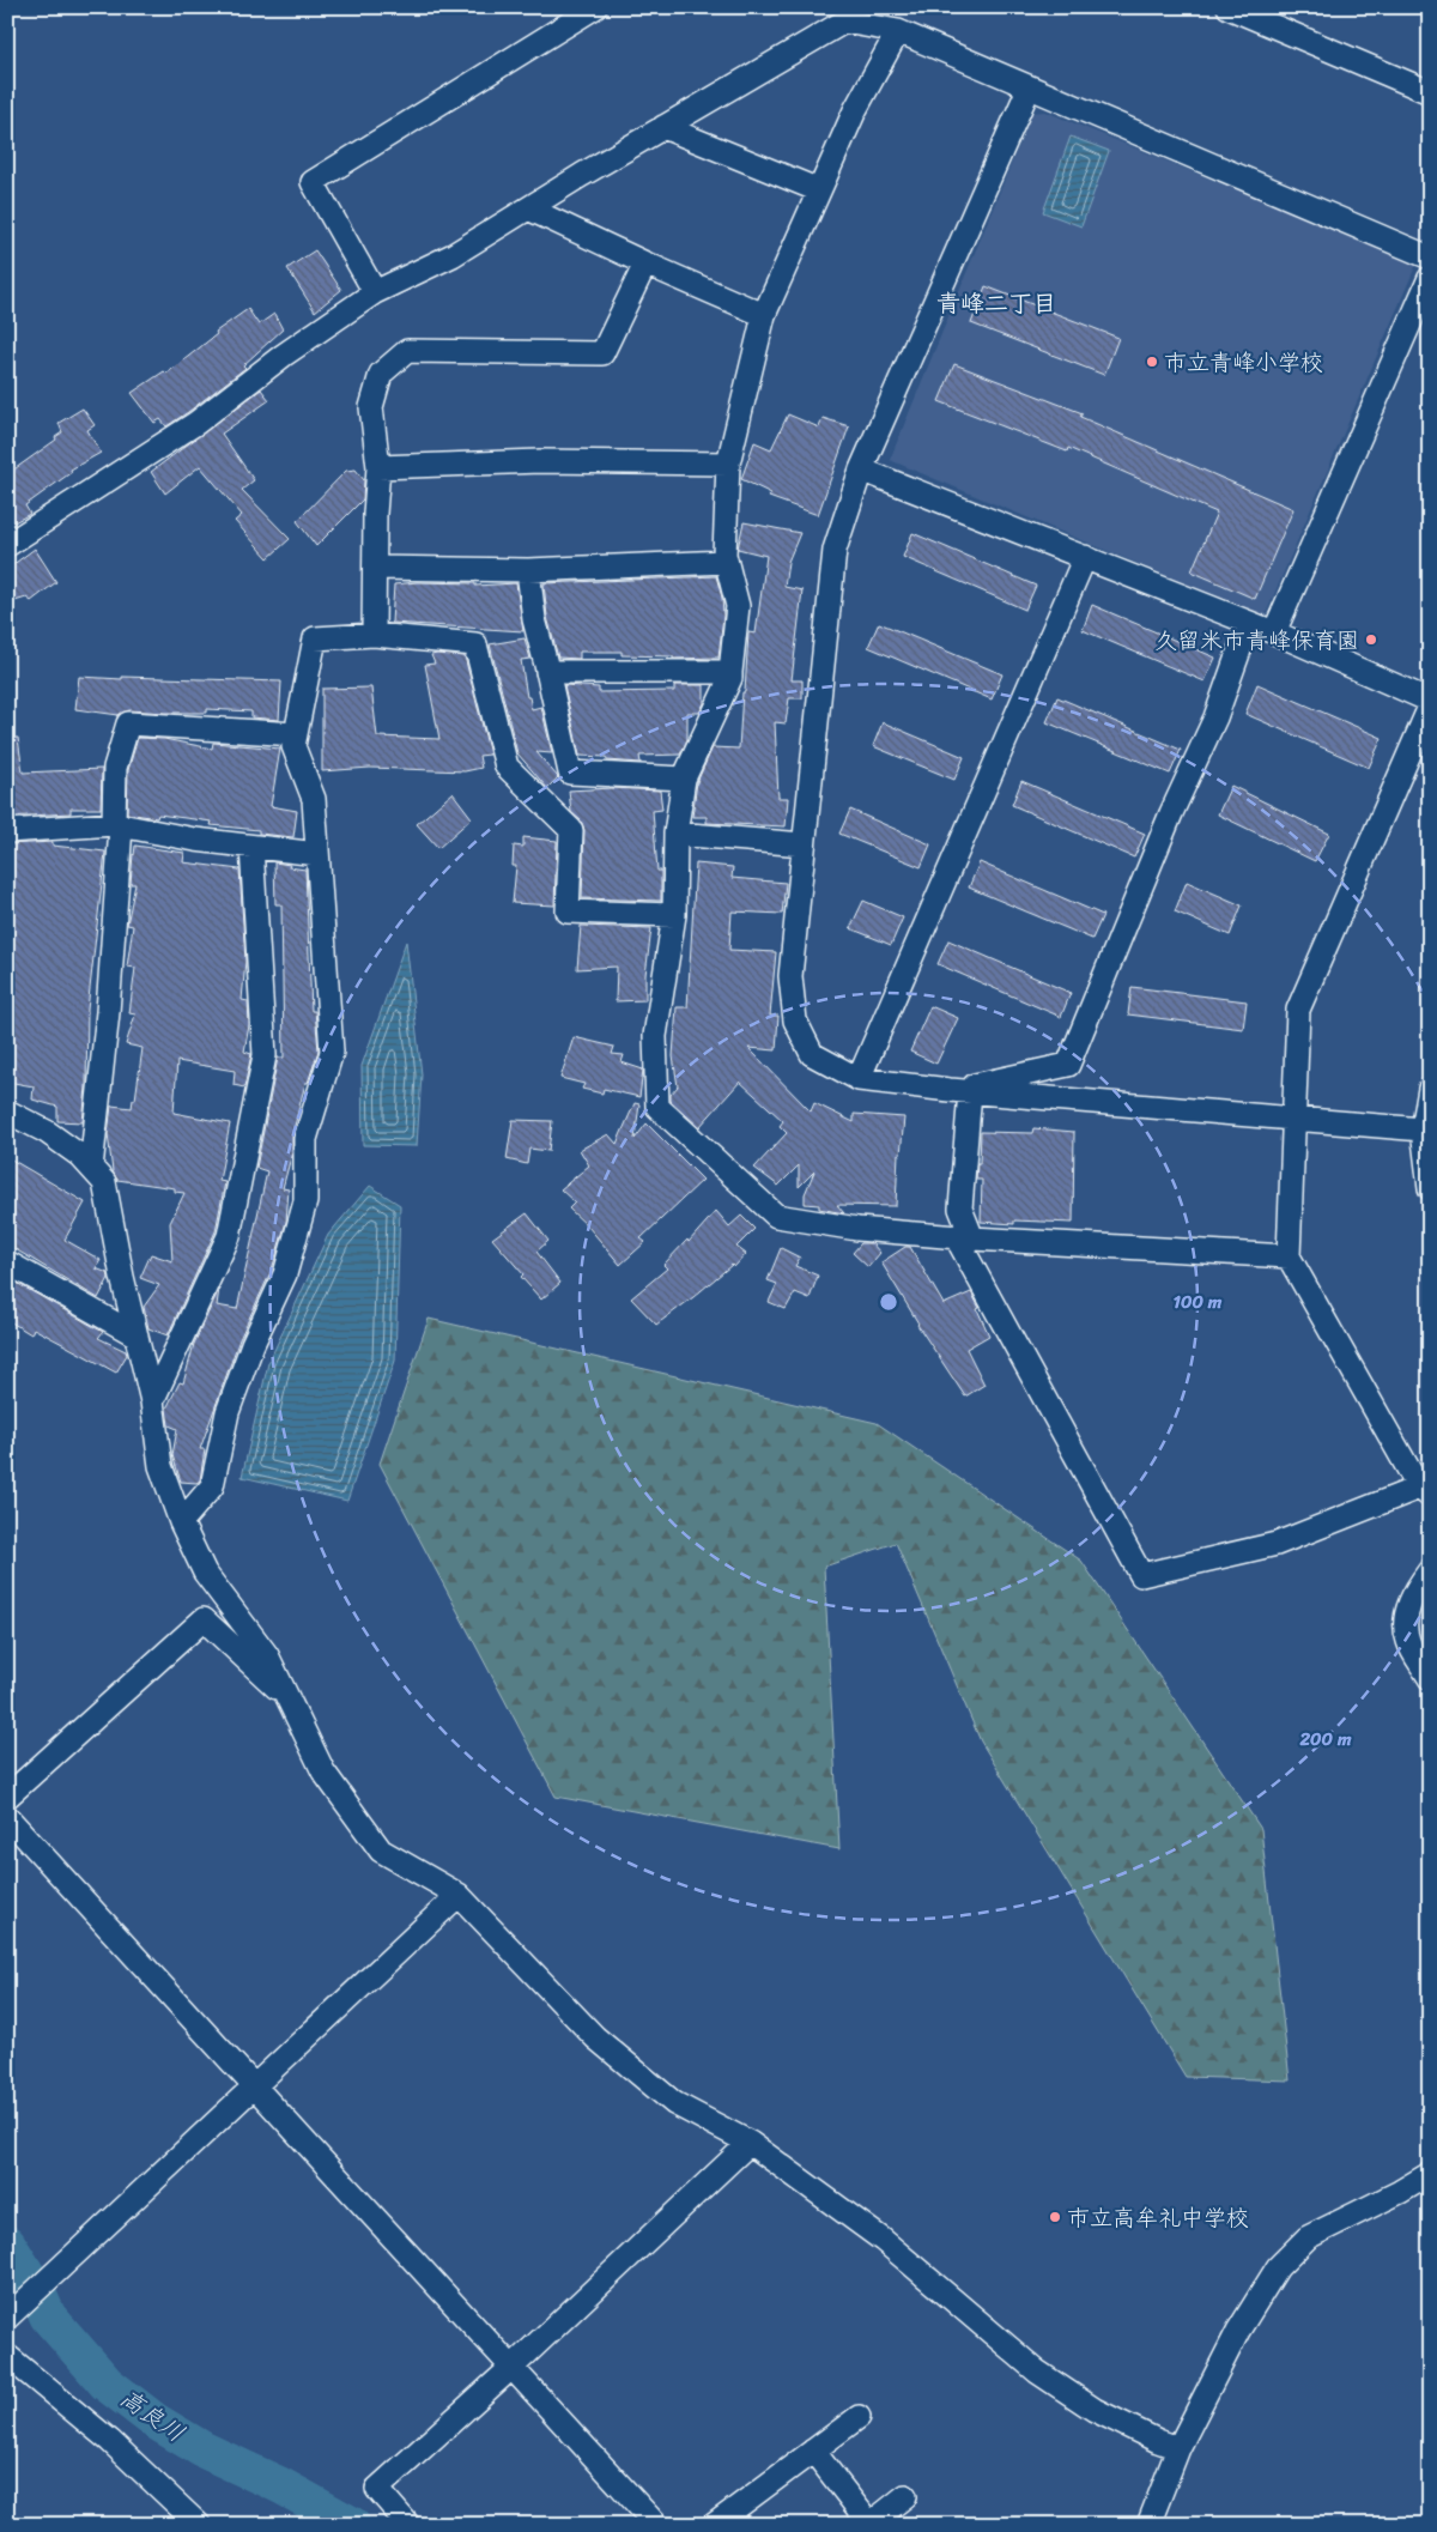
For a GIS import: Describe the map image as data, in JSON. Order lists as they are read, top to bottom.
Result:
{
  "districts": ["青峰二丁目"],
  "water": ["高良川"],
  "places": ["市立青峰小学校", "久留米市青峰保育園", "市立高牟礼中学校"],
  "rings": ["100 m", "200 m"]
}
